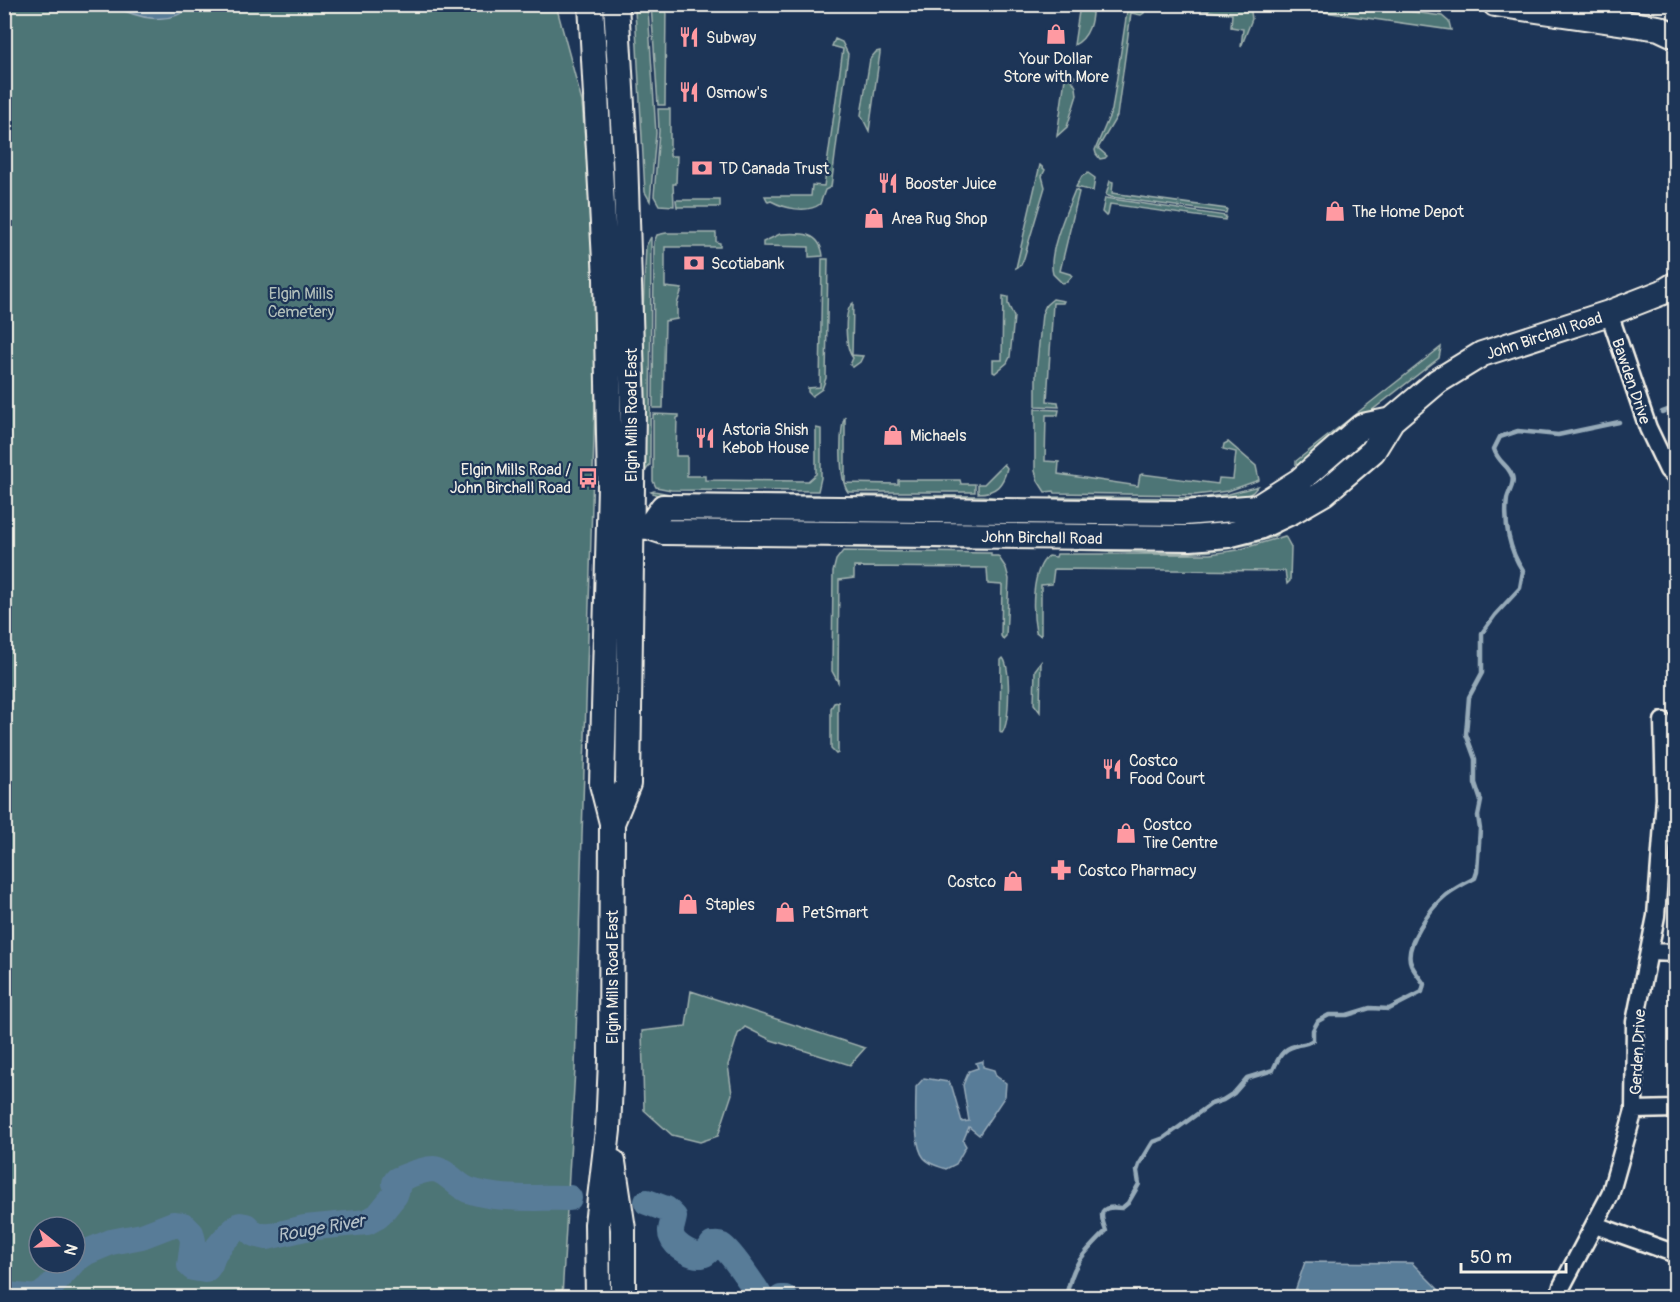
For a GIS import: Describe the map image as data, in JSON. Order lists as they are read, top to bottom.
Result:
{
  "streets": {
    "main road": ["John Birchall Road", "Elgin Mills Road East"],
    "street": ["Bawden Drive", "Gerden Drive"]
  },
  "crossings": [
    ["John Birchall Road", "Bawden Drive"],
    ["John Birchall Road", "Elgin Mills Road East"]
  ],
  "water": ["Rouge River"],
  "parks": ["Elgin Mills Cemetery"],
  "places": {
    "shop": [
      "Your Dollar Store with More",
      "The Home Depot",
      "Area Rug Shop",
      "Michaels",
      "Costco Tire Centre",
      "Costco",
      "Staples",
      "PetSmart"
    ],
    "restaurant": [
      "Subway",
      "Osmow's",
      "Booster Juice",
      "Astoria Shish Kebob House",
      "Costco Food Court"
    ],
    "bank": ["TD Canada Trust", "Scotiabank"],
    "bus stop": ["Elgin Mills Road / John Birchall Road"],
    "pharmacy": ["Costco Pharmacy"]
  },
  "scale_bar": "50 m",
  "north": "right"
}
